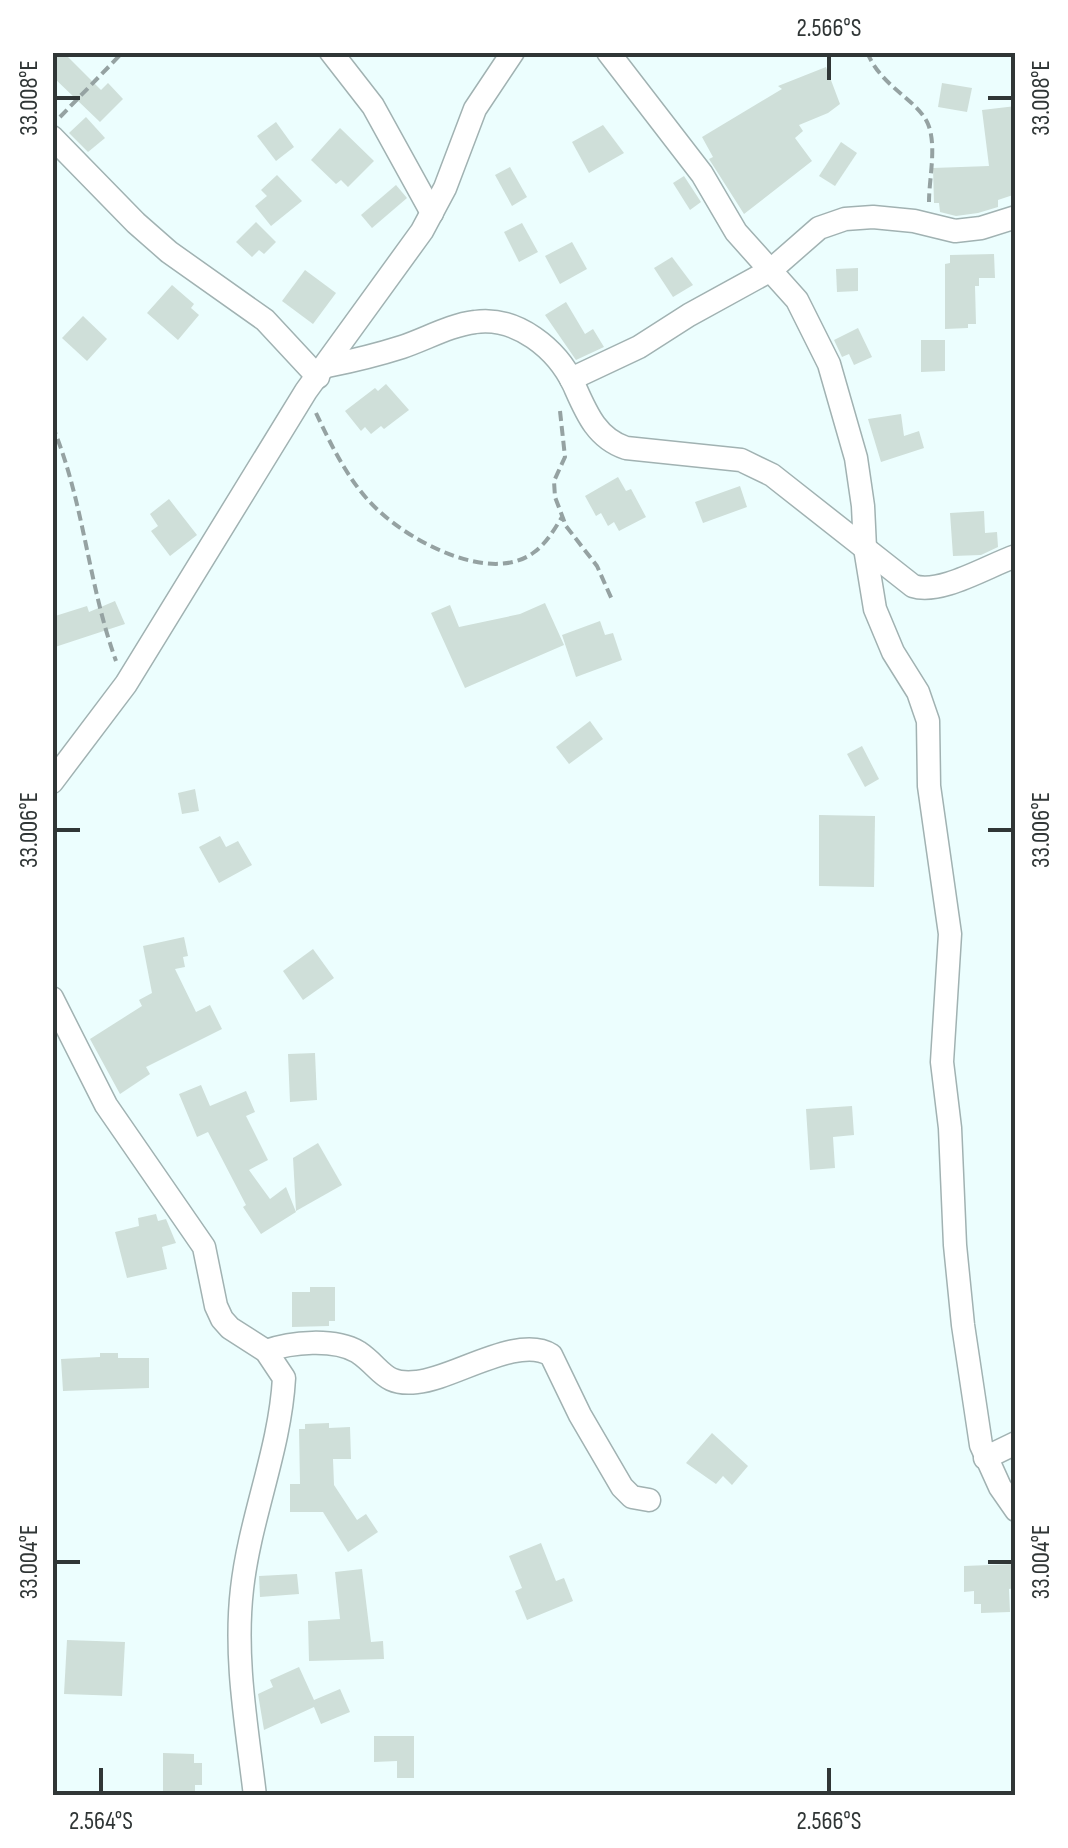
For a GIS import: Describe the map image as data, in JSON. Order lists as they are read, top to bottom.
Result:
{
  "coordinates": [
    "2.566°S",
    "33.008°E",
    "33.006°E",
    "33.004°E",
    "2.564°S"
  ]
}
